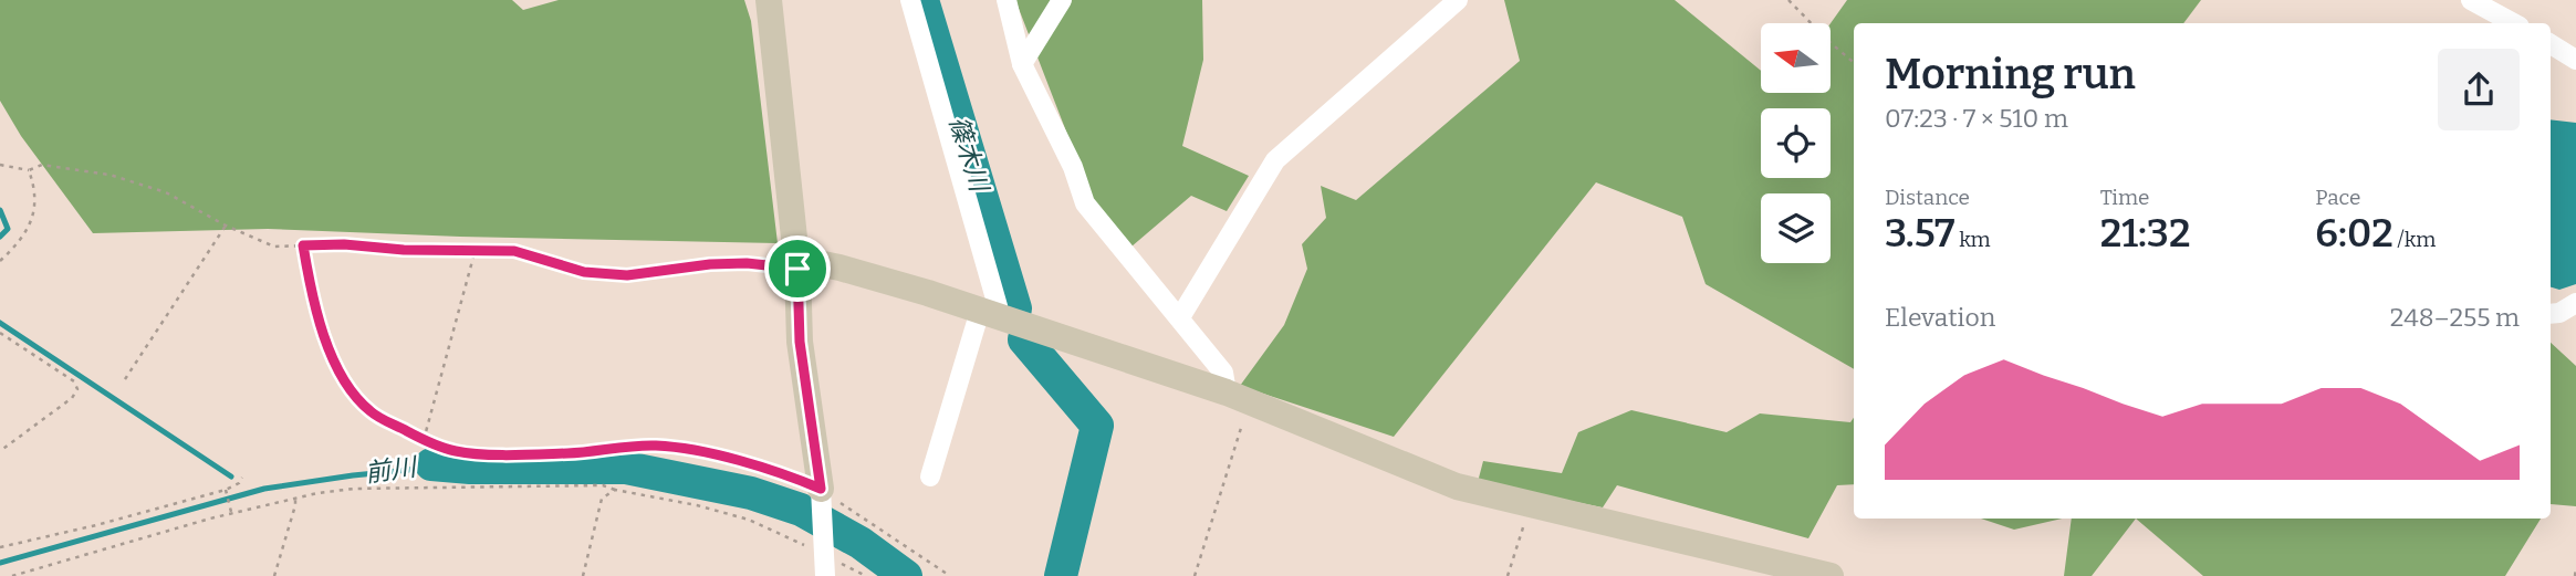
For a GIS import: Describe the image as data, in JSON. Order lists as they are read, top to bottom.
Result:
{
  "water": ["篠木川", "前川"],
  "north": "left",
  "page": {
    "heading": ["Morning run", "07:23 · 7 × 510 m"],
    "stats": [
      ["Distance", "3.57 km"],
      ["Time", "21:32"],
      ["Pace", "6:02 /km"]
    ],
    "chart": ["Elevation", "248–255 m"]
  }
}
